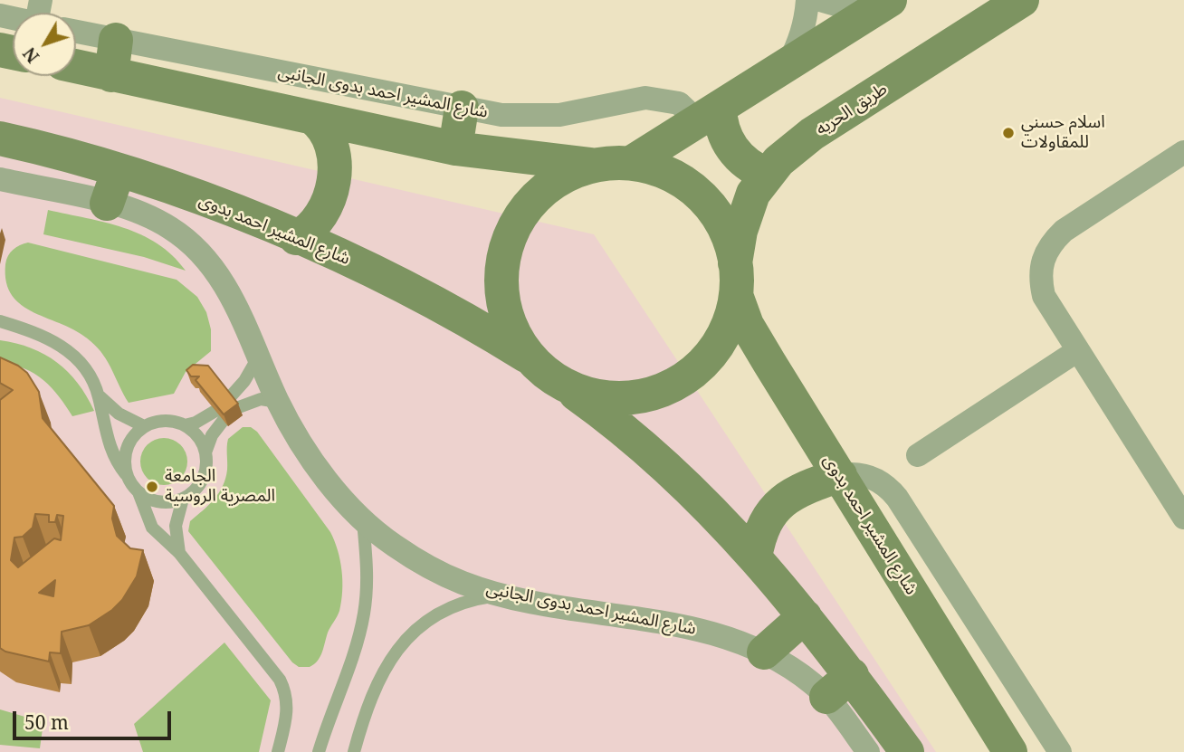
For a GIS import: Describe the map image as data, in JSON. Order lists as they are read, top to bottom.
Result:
{
  "streets": {
    "street": ["شارع المشير احمد بدوى الجانبى", "طريق الحريه", "شارع المشير احمد بدوى"]
  },
  "crossings": [
    ["طريق الحريه", "شارع المشير احمد بدوى"]
  ],
  "places": ["اسلام حسني للمقاولات", "الجامعة المصرية الروسية"],
  "scale_bar": "50 m",
  "north": "bottom left"
}
